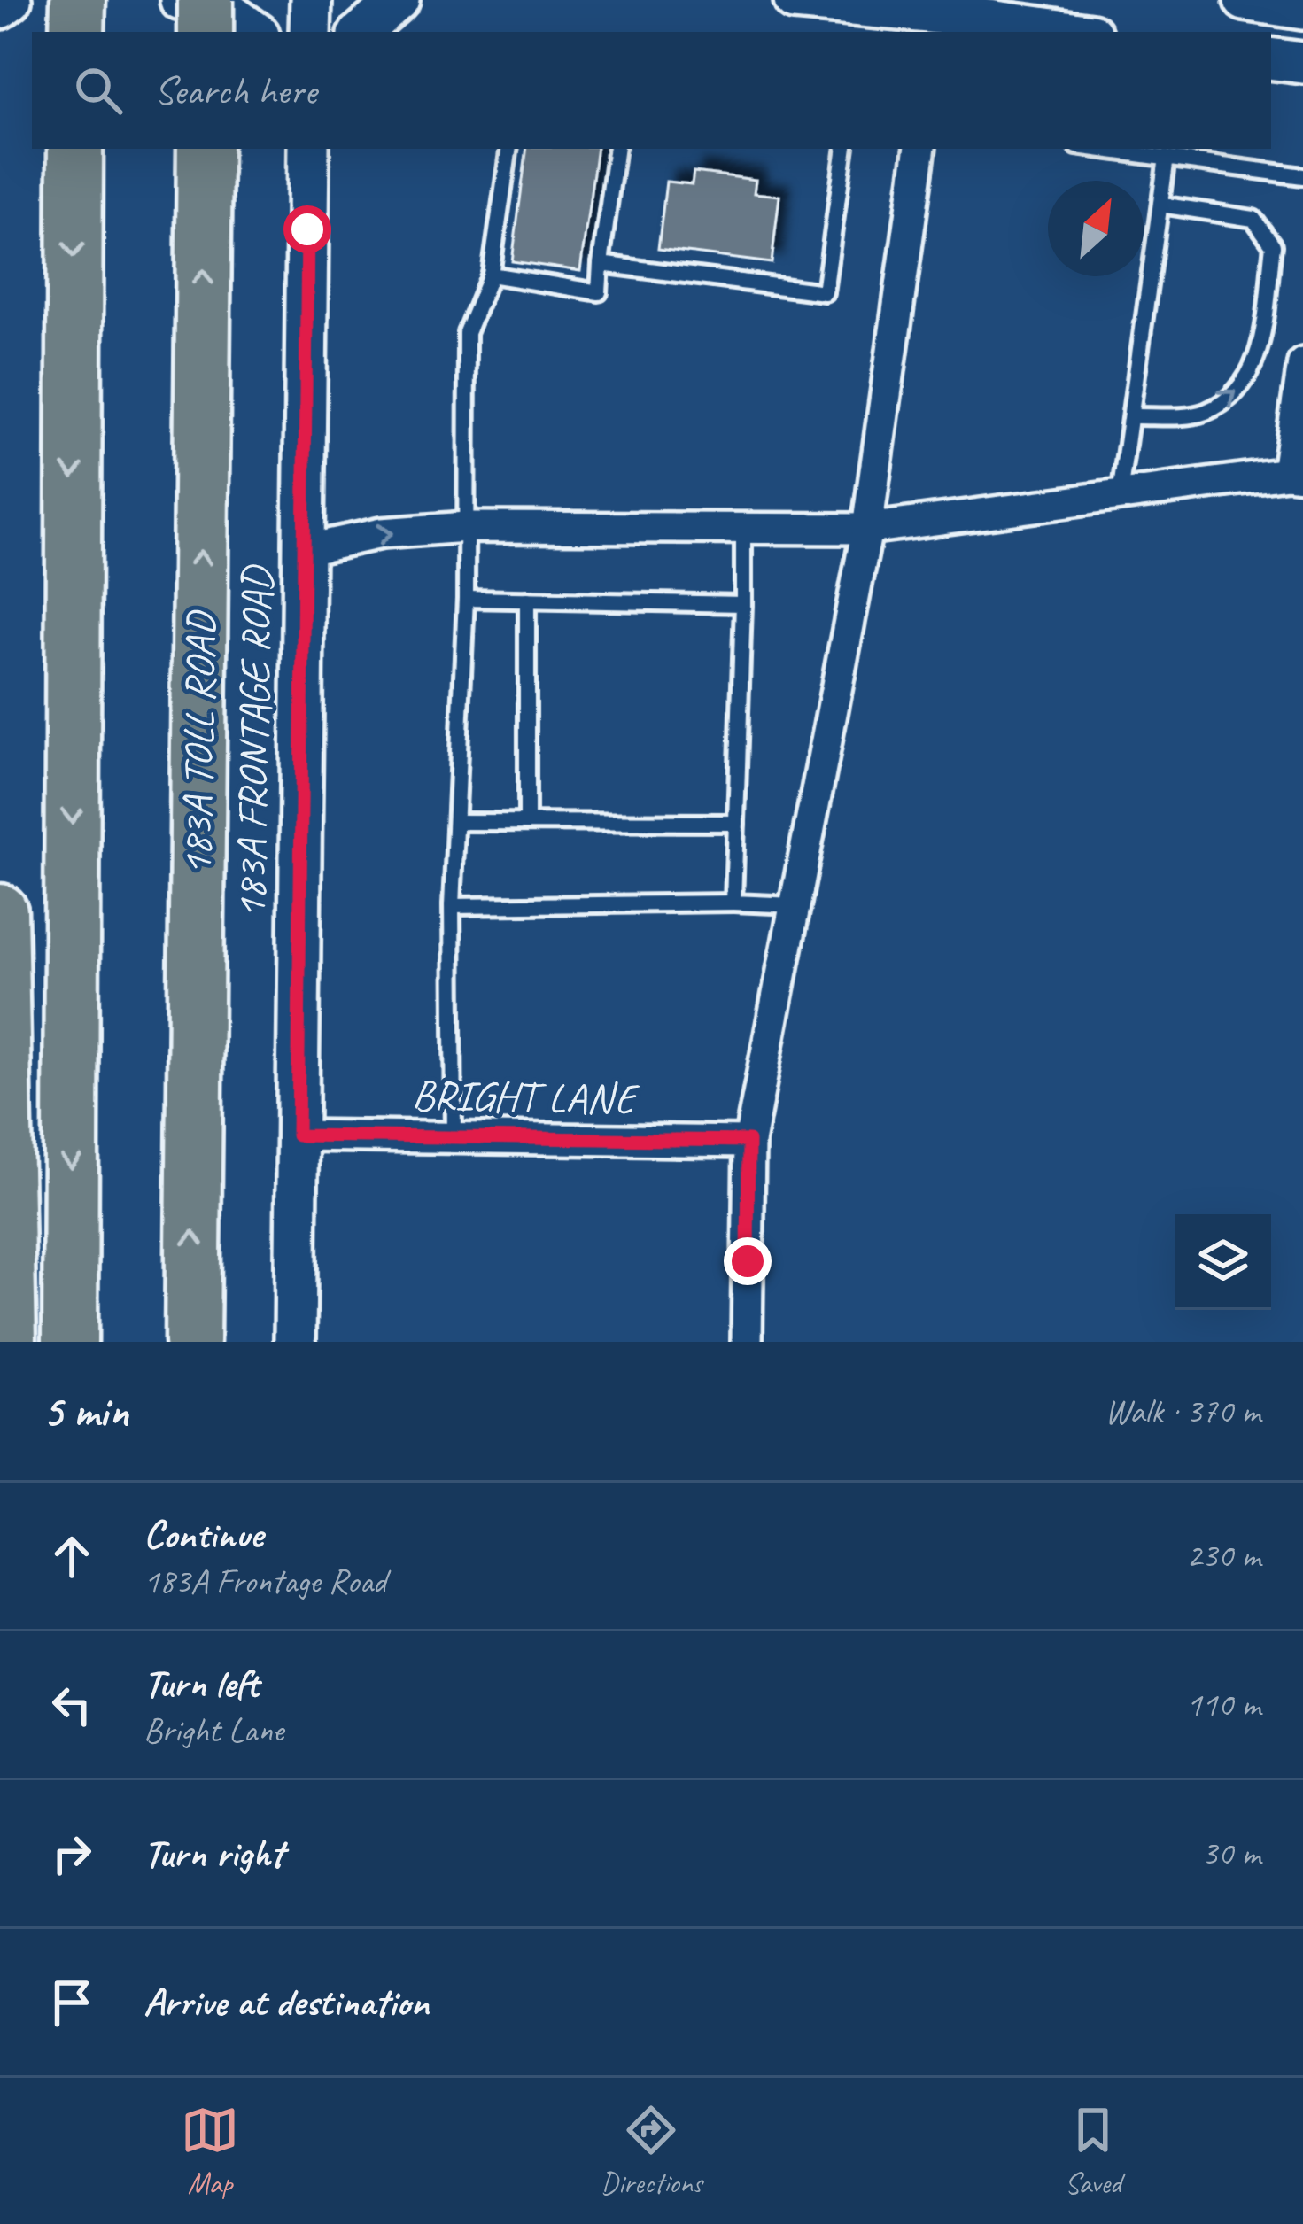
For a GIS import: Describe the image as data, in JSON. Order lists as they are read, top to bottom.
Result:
{
  "streets": {
    "highway": ["183A TOLL ROAD"],
    "main road": ["183A FRONTAGE ROAD"],
    "street": ["BRIGHT LANE"]
  },
  "crossings": [
    ["183A FRONTAGE ROAD", "BRIGHT LANE"]
  ],
  "north": "top right",
  "page": {
    "search": "Search here",
    "heading": ["5 min", "Walk · 370 m"],
    "list": [
      ["Continue", "183A Frontage Road", "230 m"],
      ["Turn left", "Bright Lane", "110 m"],
      ["Turn right", "30 m"],
      "Arrive at destination"
    ],
    "nav": ["Map", "Directions", "Saved"]
  }
}
